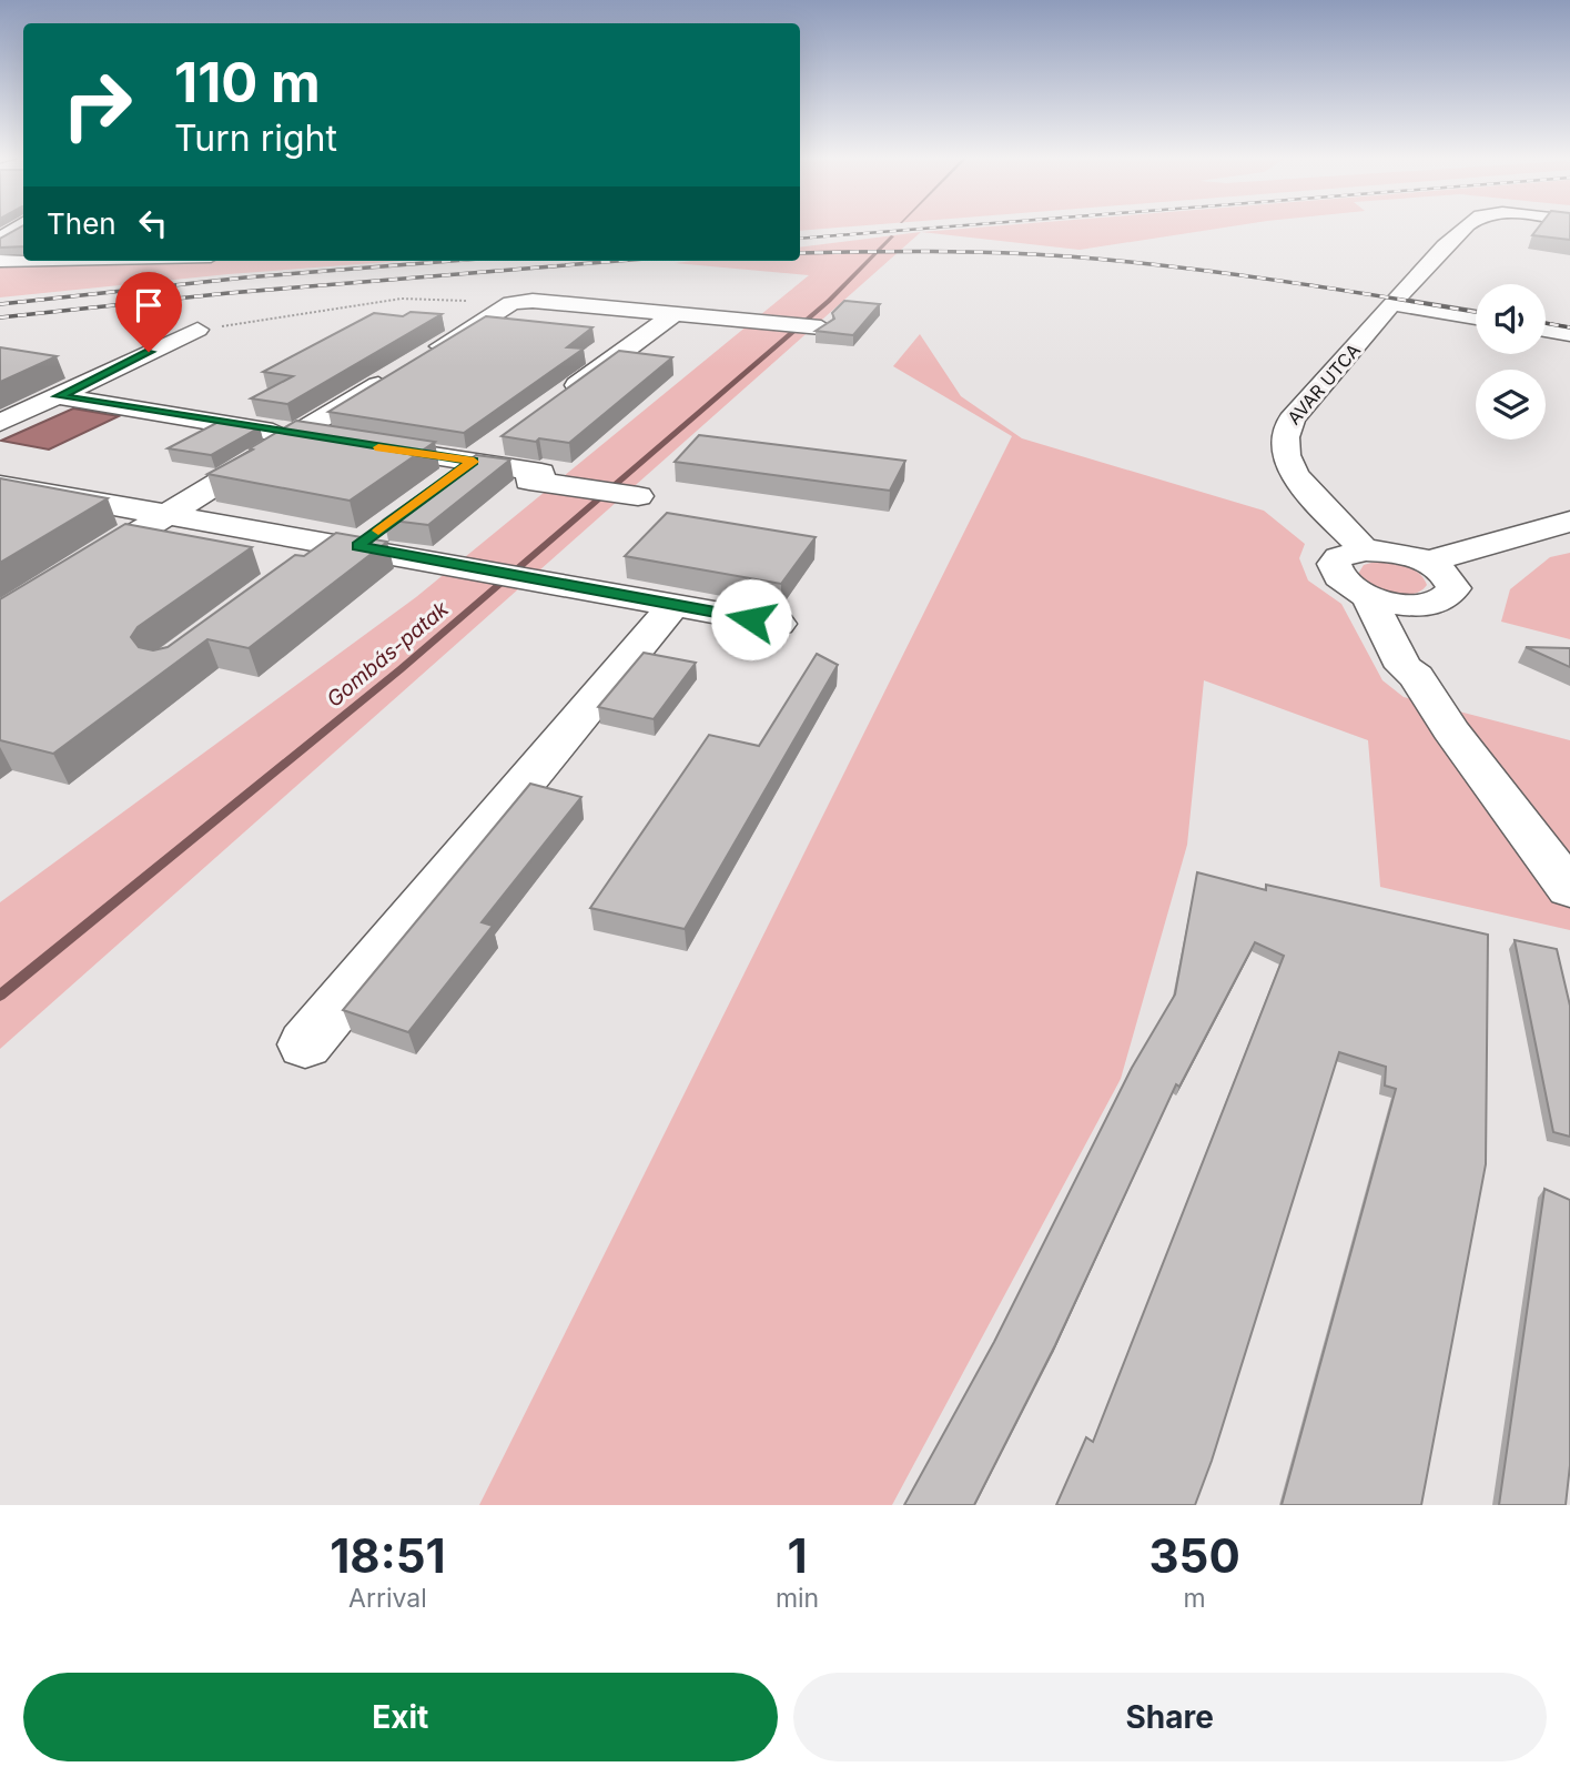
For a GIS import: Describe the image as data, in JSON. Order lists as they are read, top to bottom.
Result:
{
  "streets": {
    "street": ["AVAR UTCA"]
  },
  "water": ["Gombás-patak"],
  "page": {
    "turn": ["110 m", "Turn right"],
    "then": "Then",
    "eta": [
      "18:51",
      "Arrival",
      "1",
      "min",
      "350",
      "m"
    ],
    "buttons": ["Exit", "Share"]
  }
}
